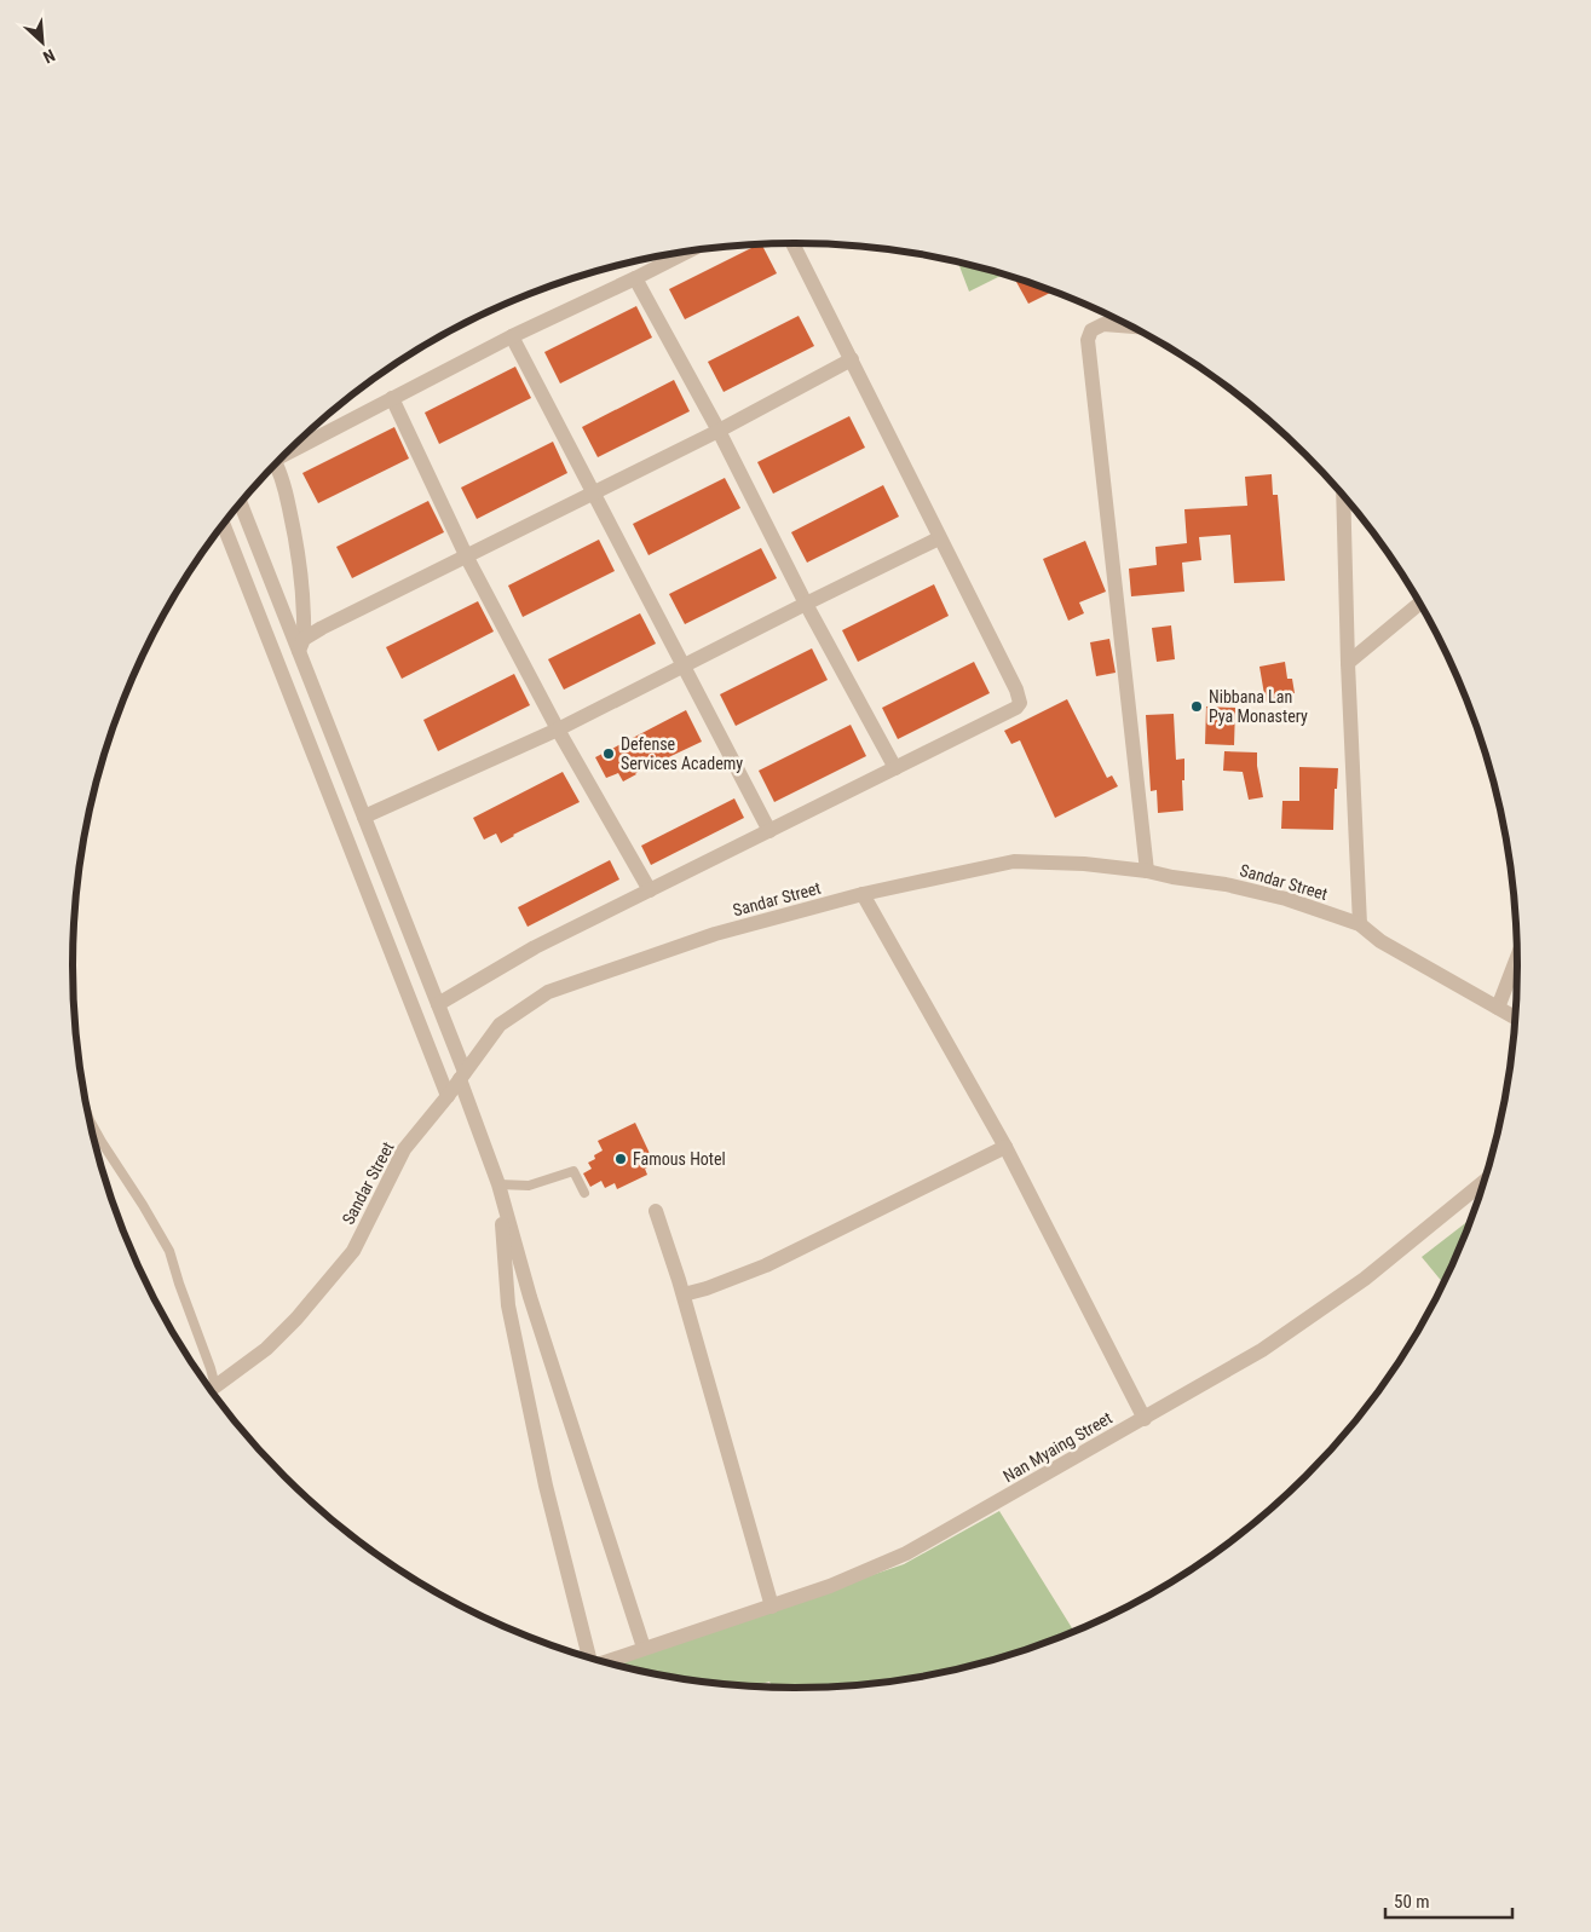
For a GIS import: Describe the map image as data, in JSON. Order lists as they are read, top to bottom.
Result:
{
  "streets": {
    "street": ["Sandar Street", "Nan Myaing Street"]
  },
  "places": ["Nibbana Lan Pya Monastery", "Defense Services Academy", "Famous Hotel"],
  "scale_bar": "50 m",
  "north": "bottom right"
}
